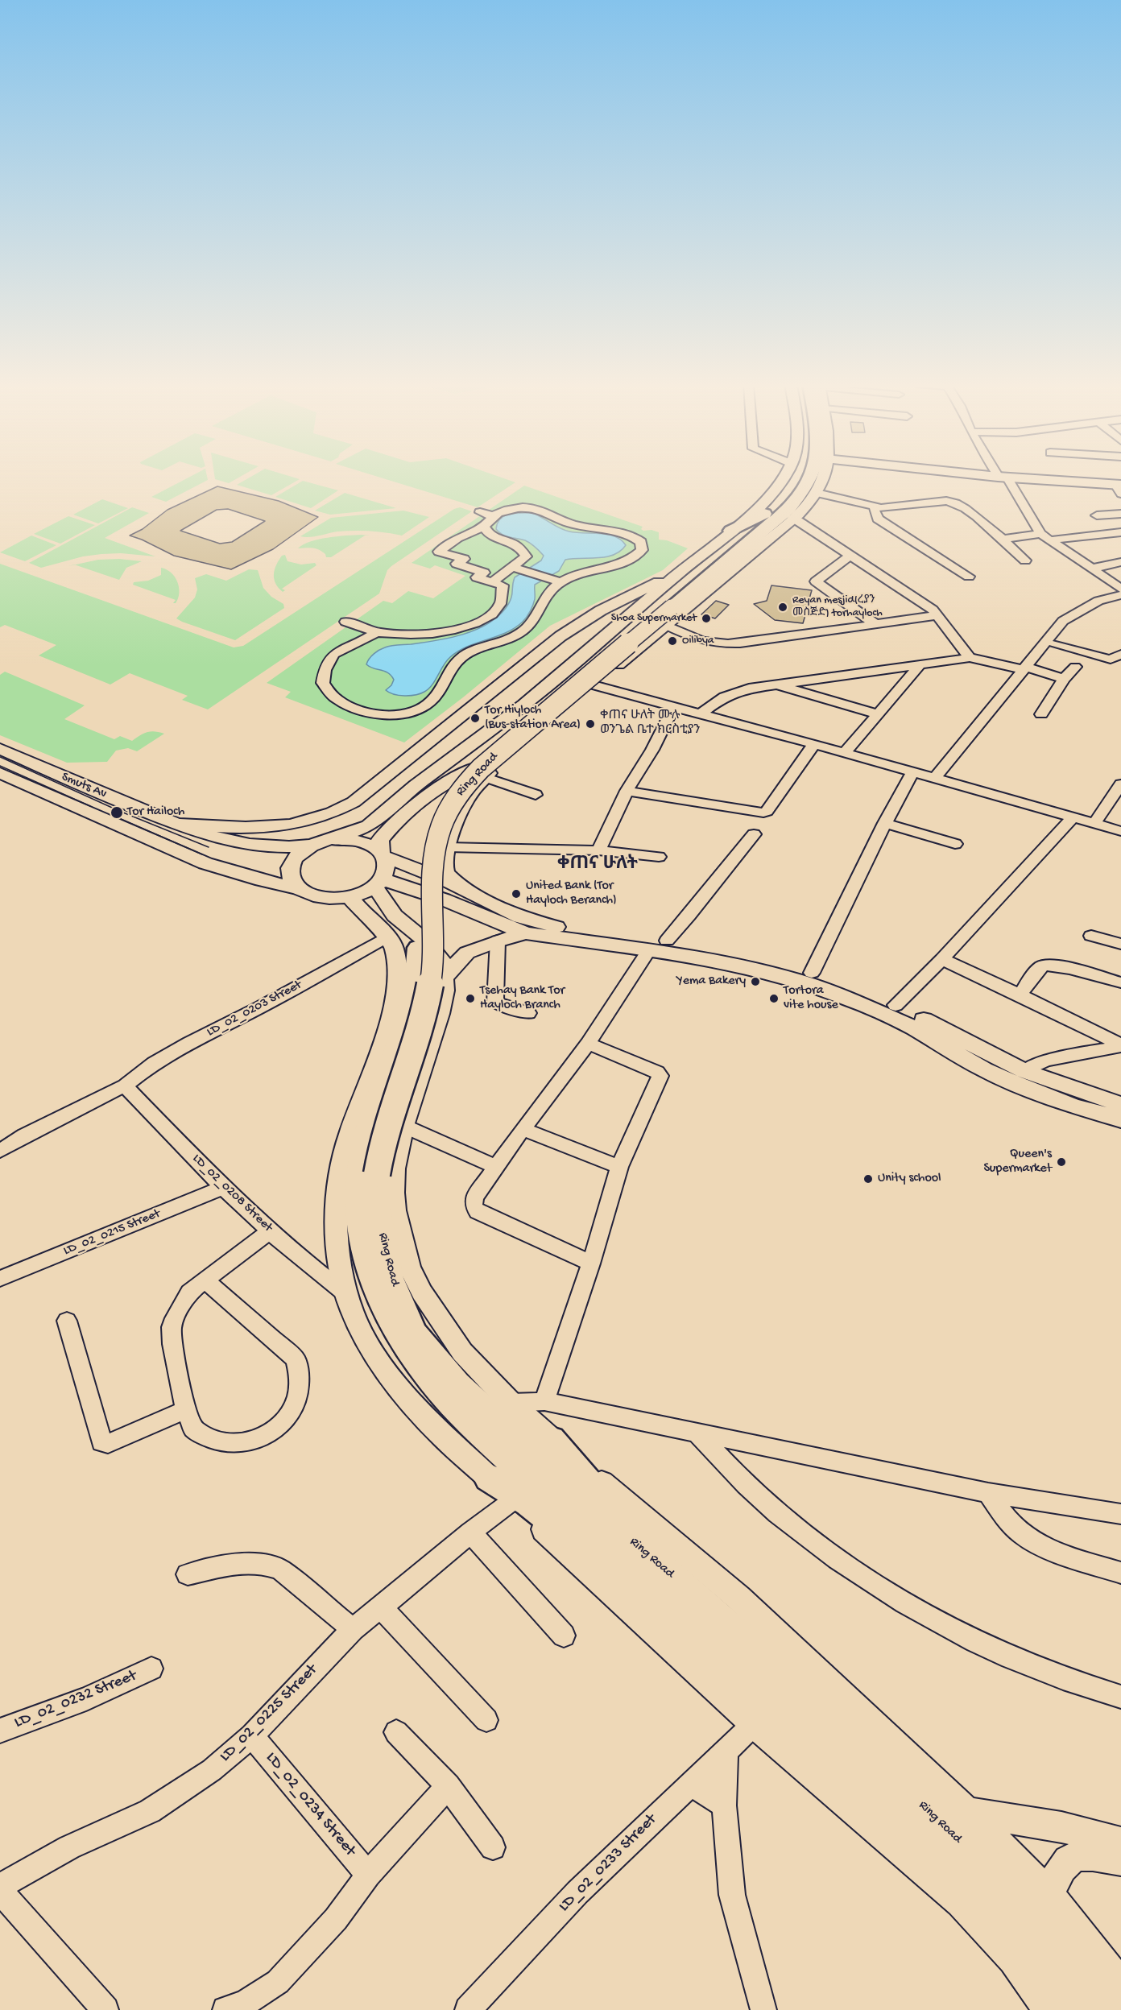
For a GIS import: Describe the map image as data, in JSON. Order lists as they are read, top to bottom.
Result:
{
  "streets": {
    "highway": ["Ring Road"],
    "main road": ["Smuts Av"],
    "street": [
      "LD_02_0203 Street",
      "LD_02_0208 Street",
      "LD_02_0215 Street",
      "LD_02_0232 Street",
      "LD_02_0225 Street",
      "LD_02_0234 Street",
      "LD_02_0233 Street"
    ]
  },
  "crossings": [
    ["LD_02_0203 Street", "LD_02_0208 Street"],
    ["LD_02_0208 Street", "LD_02_0215 Street"],
    ["LD_02_0225 Street", "LD_02_0234 Street"]
  ],
  "districts": ["ቀጠና ሁለት"],
  "places": [
    "Reyan mesjid(ረያን መስጅድ) torhayloch",
    "Shoa Supermarket",
    "Oilibya",
    "Tor Hiyloch (Bus-station Area)",
    "ቀጠና ሁለት ሙሉ ወንጌል ቤተ ክርስቲያን",
    "Tor Hailoch",
    "United Bank (Tor Hayloch Beranch)",
    "Yema Bakery",
    "Tsehay Bank Tor Hayloch Branch",
    "Tortora vite house",
    "Queen's Supermarket",
    "Unity school"
  ]
}
